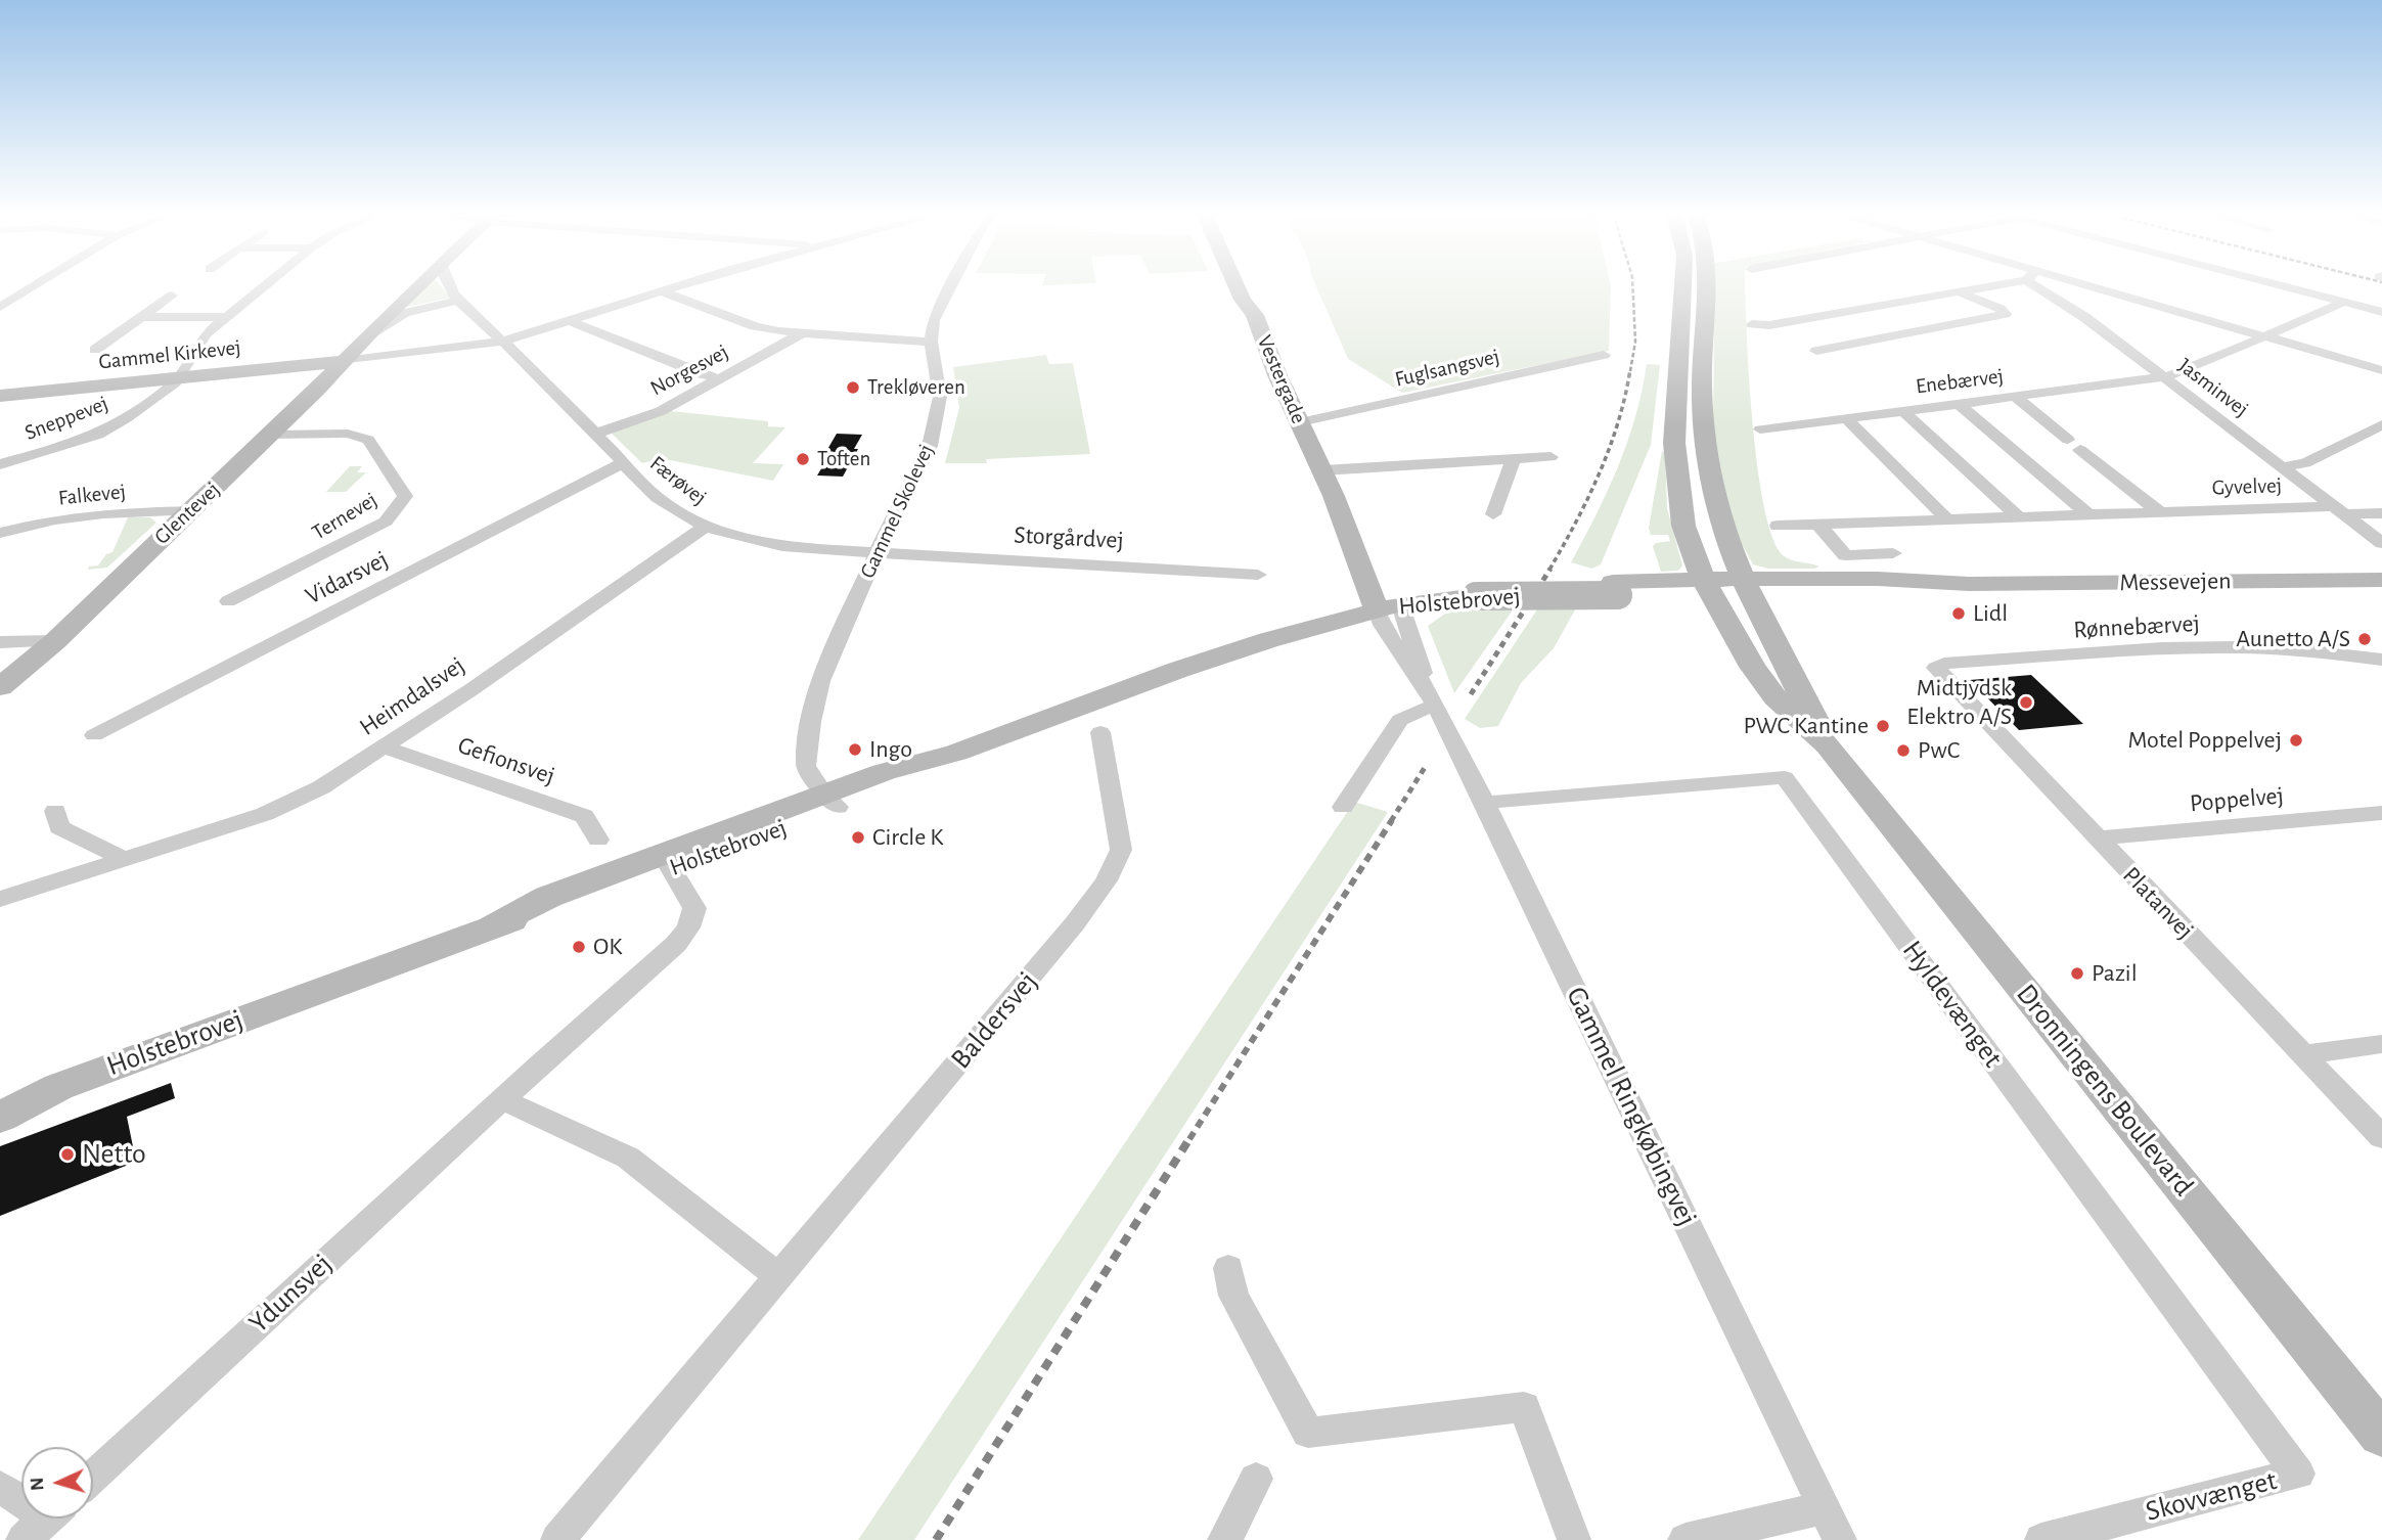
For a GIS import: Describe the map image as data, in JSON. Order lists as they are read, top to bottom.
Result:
{
  "streets": {
    "main road": [
      "Gammel Kirkevej",
      "Vestergade",
      "Glentevej",
      "Messevejen",
      "Holstebrovej",
      "Dronningens Boulevard"
    ],
    "street": [
      "Fuglsangsvej",
      "Norgesvej",
      "Enebærvej",
      "Jasminvej",
      "Sneppevej",
      "Færøvej",
      "Gyvelvej",
      "Falkevej",
      "Gammel Skolevej",
      "Ternevej",
      "Storgårdvej",
      "Vidarsvej",
      "Rønnebærvej",
      "Heimdalsvej",
      "Gefionsvej",
      "Poppelvej",
      "Platanvej",
      "Hyldevænget",
      "Baldersvej",
      "Gammel Ringkøbingvej",
      "Ydunsvej",
      "Skovvænget"
    ]
  },
  "crossings": [
    ["Gammel Kirkevej", "Sneppevej"],
    ["Gammel Kirkevej", "Glentevej"],
    ["Fuglsangsvej", "Vestergade"],
    ["Norgesvej", "Færøvej"],
    ["Vestergade", "Holstebrovej"],
    ["Vestergade", "Gammel Ringkøbingvej"],
    ["Enebærvej", "Jasminvej"],
    ["Jasminvej", "Gyvelvej"],
    ["Færøvej", "Gammel Skolevej"],
    ["Færøvej", "Glentevej"],
    ["Færøvej", "Storgårdvej"],
    ["Færøvej", "Vidarsvej"],
    ["Færøvej", "Heimdalsvej"],
    ["Falkevej", "Glentevej"],
    ["Gammel Skolevej", "Storgårdvej"],
    ["Gammel Skolevej", "Holstebrovej"],
    ["Glentevej", "Ternevej"],
    ["Messevejen", "Holstebrovej"],
    ["Messevejen", "Dronningens Boulevard"],
    ["Holstebrovej", "Dronningens Boulevard"],
    ["Holstebrovej", "Gammel Ringkøbingvej"],
    ["Holstebrovej", "Ydunsvej"],
    ["Rønnebærvej", "Platanvej"],
    ["Heimdalsvej", "Gefionsvej"],
    ["Poppelvej", "Platanvej"],
    ["Hyldevænget", "Gammel Ringkøbingvej"],
    ["Hyldevænget", "Skovvænget"]
  ],
  "places": [
    "Trekløveren",
    "Toften",
    "Lidl",
    "Aunetto A/S",
    "Midtjydsk Elektro A/S",
    "PWC Kantine",
    "Motel Poppelvej",
    "Ingo",
    "PwC",
    "Circle K",
    "OK",
    "Pazil",
    "Netto"
  ],
  "north": "left"
}
